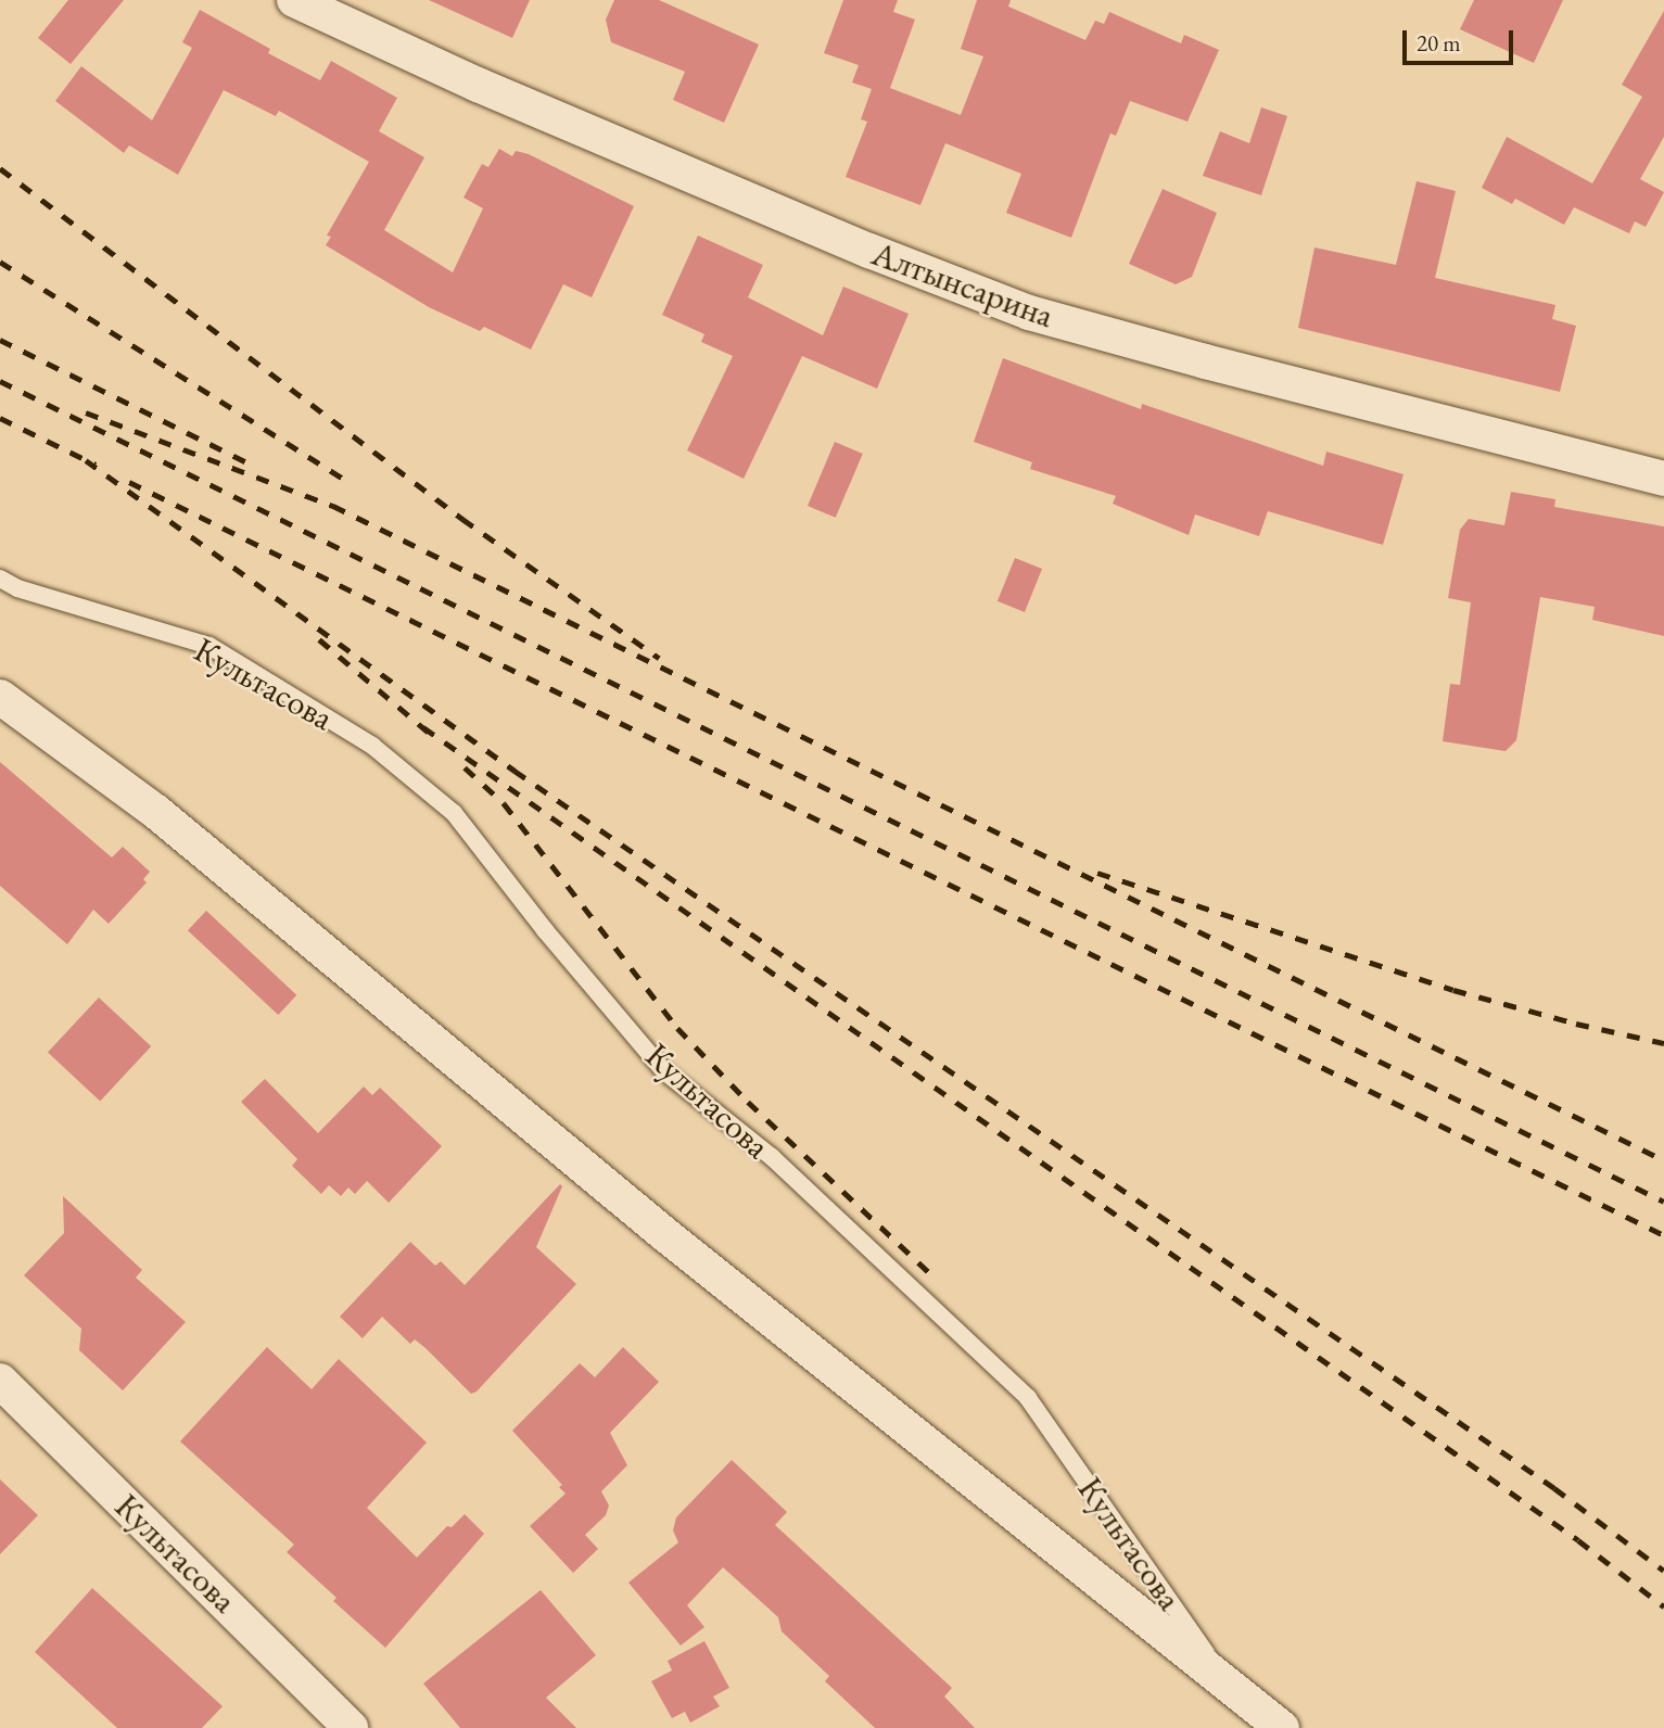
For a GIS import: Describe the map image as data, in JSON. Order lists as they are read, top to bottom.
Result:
{
  "streets": {
    "street": ["Алтынсарина", "Культасова"]
  },
  "scale_bar": "20 m"
}
